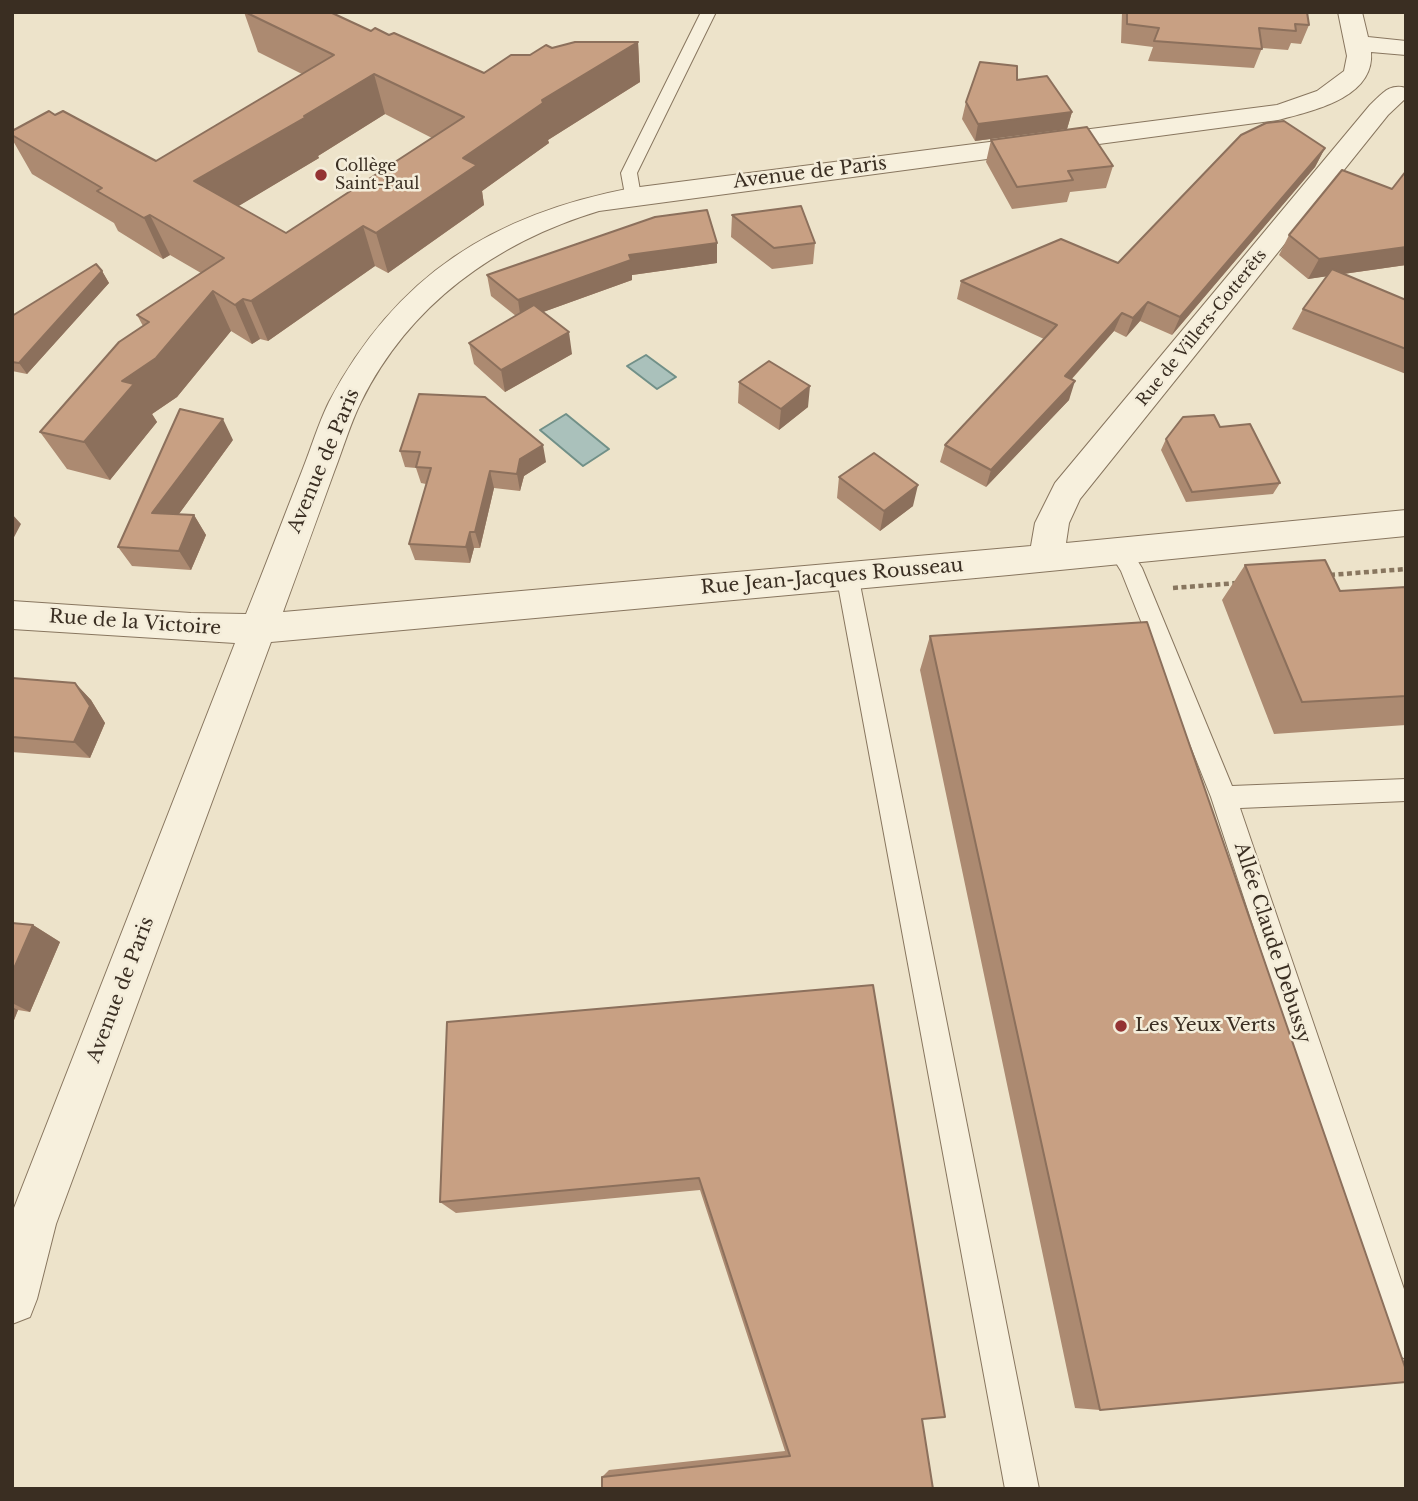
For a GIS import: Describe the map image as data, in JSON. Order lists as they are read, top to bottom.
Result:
{
  "streets": {
    "street": [
      "Avenue de Paris",
      "Rue de Villers-Cotterêts",
      "Rue Jean-Jacques Rousseau",
      "Rue de la Victoire"
    ],
    "lane": ["Allée Claude Debussy"]
  },
  "crossings": [
    ["Avenue de Paris", "Rue Jean-Jacques Rousseau"],
    ["Avenue de Paris", "Rue de la Victoire"],
    ["Rue de Villers-Cotterêts", "Rue Jean-Jacques Rousseau"],
    ["Rue Jean-Jacques Rousseau", "Rue de la Victoire"],
    ["Rue Jean-Jacques Rousseau", "Allée Claude Debussy"]
  ],
  "places": ["Collège Saint-Paul", "Les Yeux Verts"]
}
